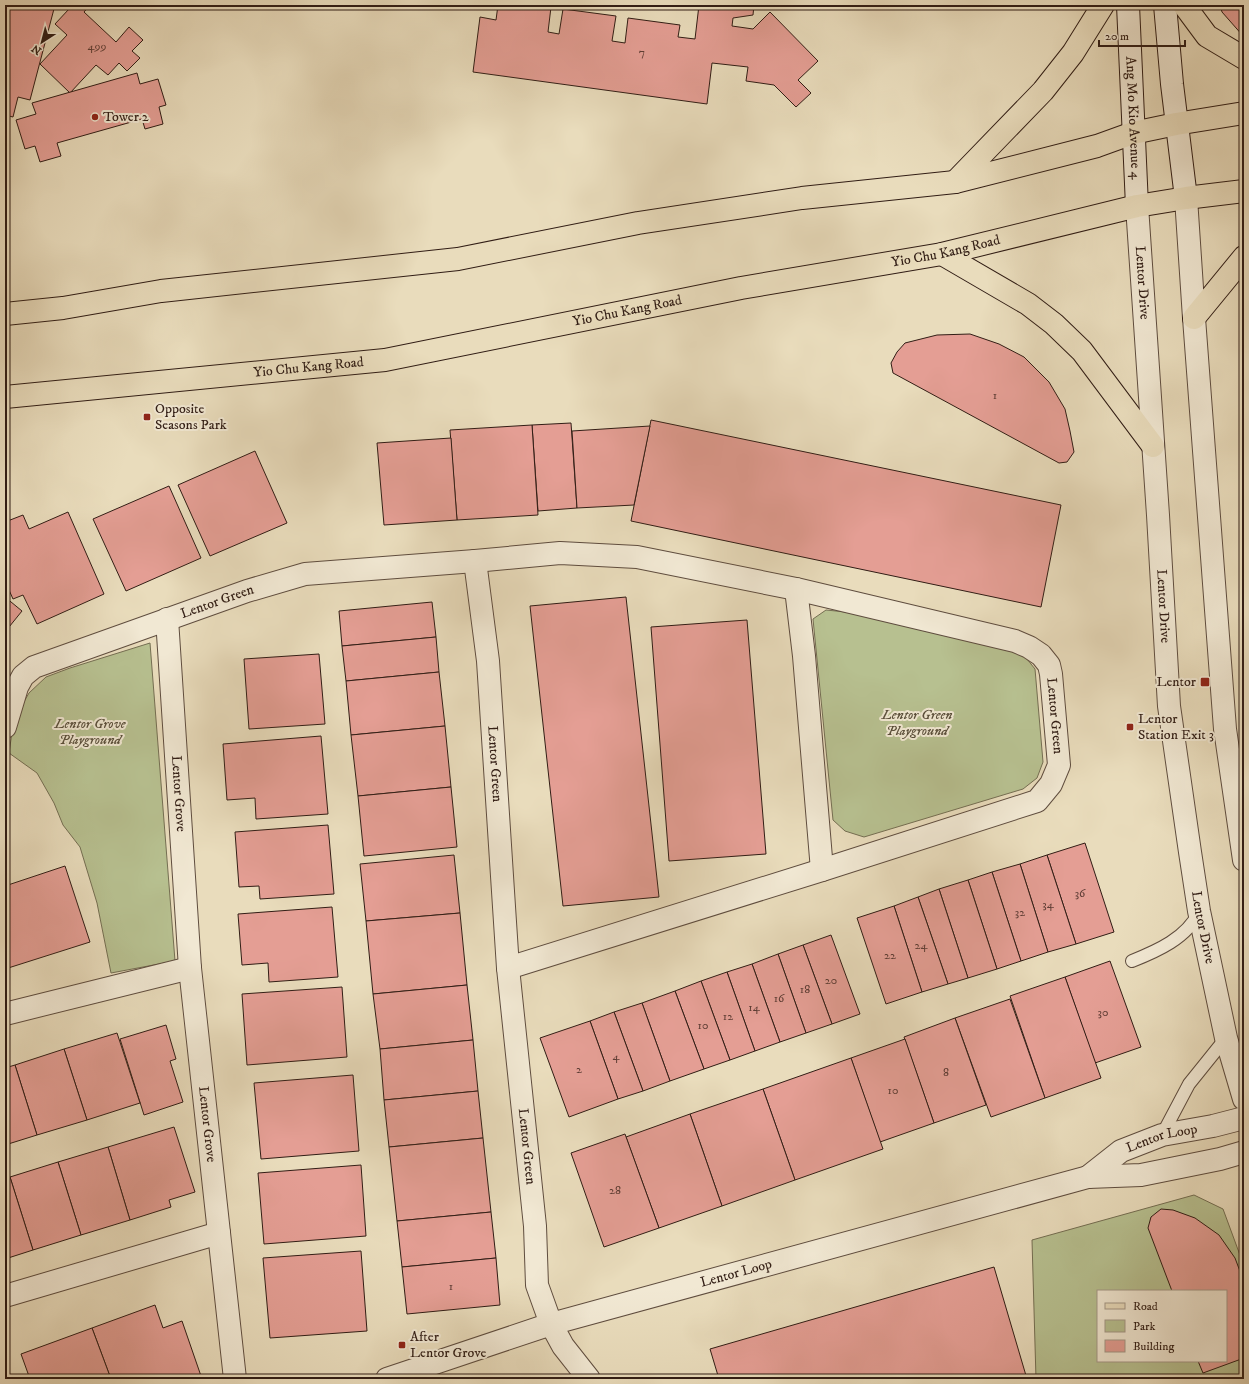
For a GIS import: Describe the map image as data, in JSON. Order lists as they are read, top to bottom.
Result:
{
  "streets": {
    "main road": ["Yio Chu Kang Road"],
    "street": [
      "Ang Mo Kio Avenue 4",
      "Lentor Drive",
      "Lentor Green",
      "Lentor Grove",
      "Lentor Loop"
    ]
  },
  "crossings": [
    ["Ang Mo Kio Avenue 4", "Yio Chu Kang Road"],
    ["Ang Mo Kio Avenue 4", "Lentor Drive"],
    ["Yio Chu Kang Road", "Lentor Drive"],
    ["Lentor Green", "Lentor Grove"],
    ["Lentor Green", "Lentor Loop"]
  ],
  "parks": ["Lentor Green Playground", "Lentor Grove Playground"],
  "places": {
    "other": ["Tower 2"],
    "transit": [
      "Opposite Seasons Park",
      "Lentor",
      "Lentor Station Exit 3",
      "After Lentor Grove"
    ]
  },
  "house_numbers": [
    "499",
    "7",
    "1",
    "36",
    "34",
    "32",
    "24",
    "22",
    "20",
    "18",
    "16",
    "14",
    "30",
    "12",
    "10",
    "4",
    "2",
    "8",
    "10",
    "28",
    "1"
  ],
  "legend": ["Road", "Park", "Building"],
  "scale_bar": "20 m",
  "north": "bottom left"
}
